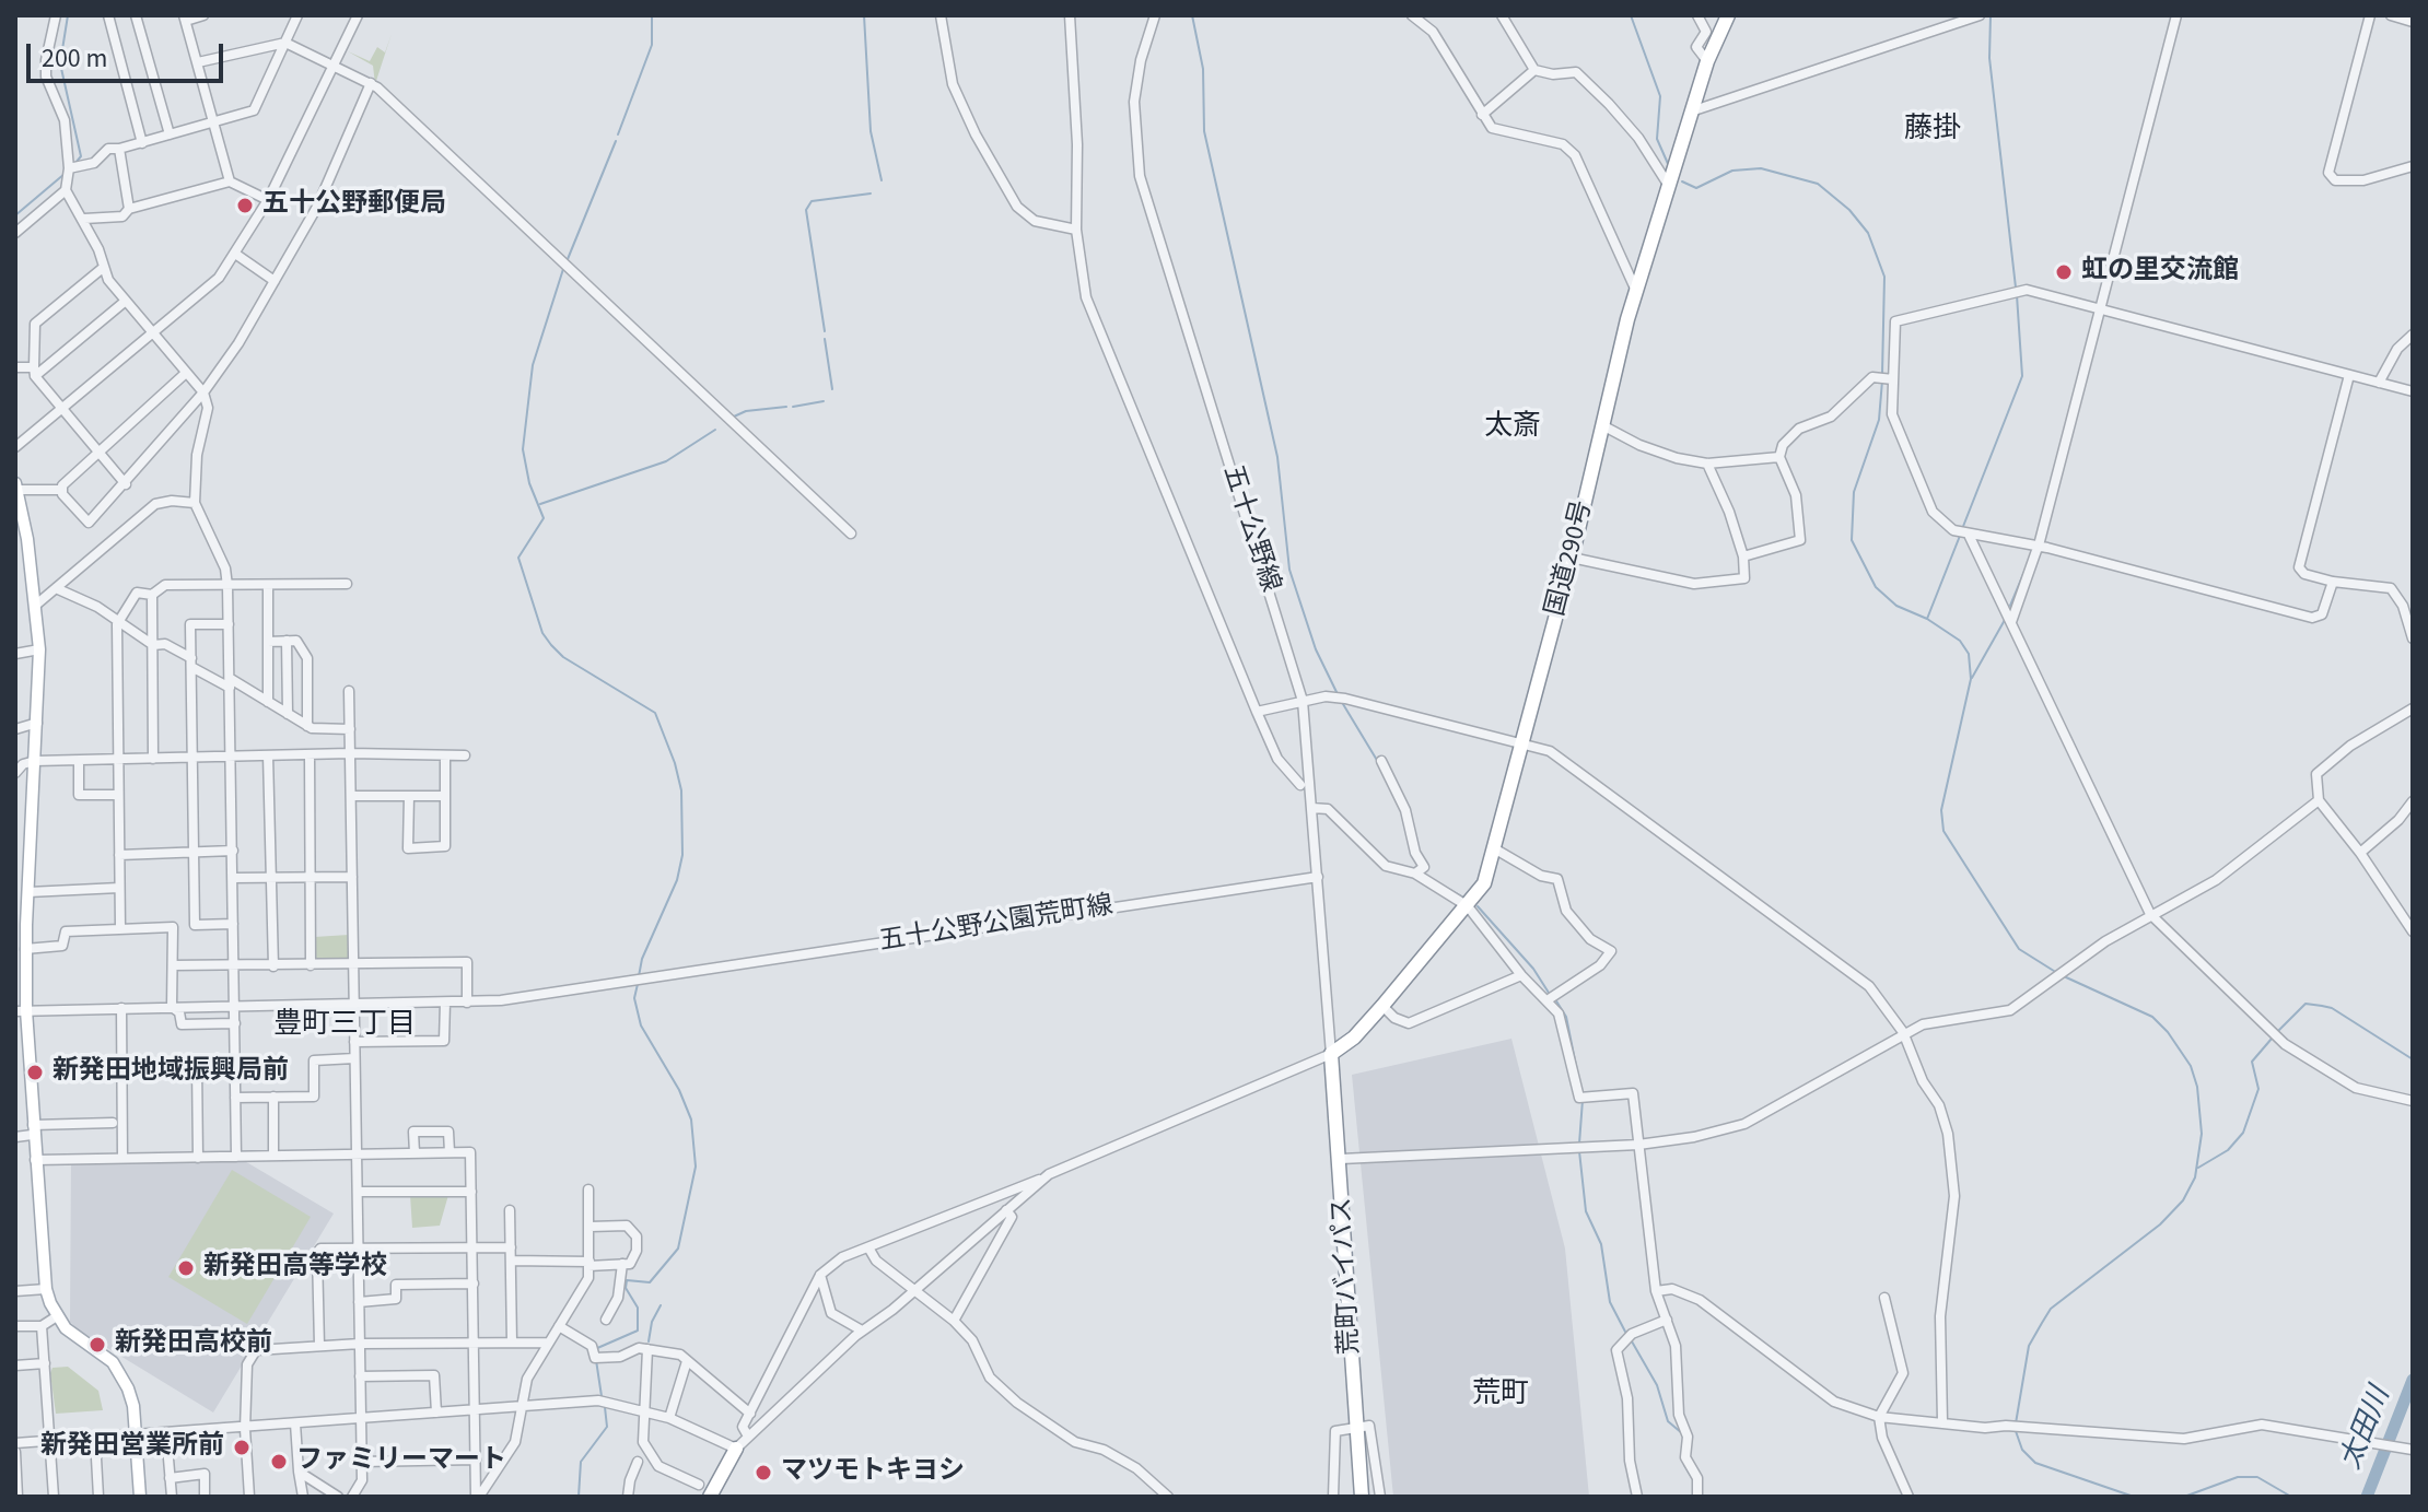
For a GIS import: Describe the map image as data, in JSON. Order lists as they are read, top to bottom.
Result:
{
  "streets": {
    "highway": ["国道290号", "荒町バイパス"],
    "street": ["五十公野線", "五十公野公園荒町線"]
  },
  "crossings": [
    ["五十公野線", "国道290号"],
    ["五十公野線", "五十公野公園荒町線"],
    ["五十公野線", "荒町バイパス"],
    ["国道290号", "荒町バイパス"]
  ],
  "districts": [
    "藤掛",
    "太斎",
    "豊町三丁目",
    "荒町"
  ],
  "water": ["太田川"],
  "places": [
    "五十公野郵便局",
    "虹の里交流館",
    "新発田地域振興局前",
    "新発田高等学校",
    "新発田高校前",
    "新発田営業所前",
    "ファミリーマート",
    "マツモトキヨシ"
  ],
  "scale_bar": "200 m"
}
